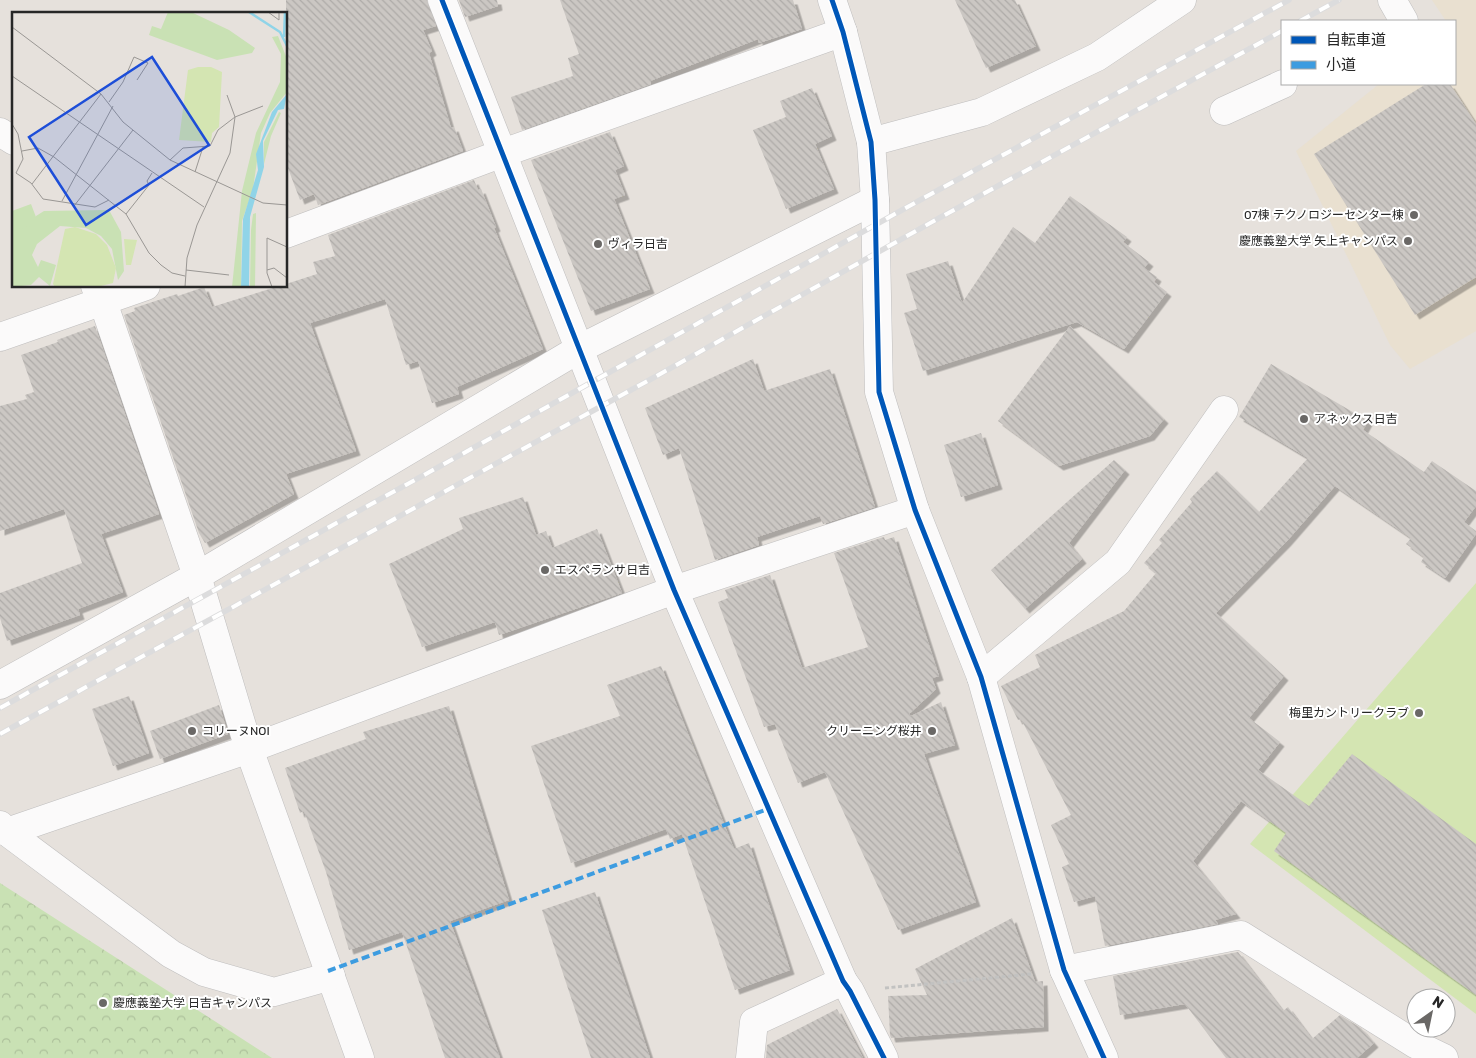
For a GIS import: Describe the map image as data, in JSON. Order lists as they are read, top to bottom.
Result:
{
  "places": [
    "07棟 テクノロジーセンター棟",
    "慶應義塾大学 矢上キャンパス",
    "ヴィラ日吉",
    "アネックス日吉",
    "エスペランサ日吉",
    "梅里カントリークラブ",
    "コリーヌNOI",
    "クリーニング桜井",
    "慶應義塾大学 日吉キャンパス"
  ],
  "legend": ["自転車道", "小道"],
  "north": "top right"
}
